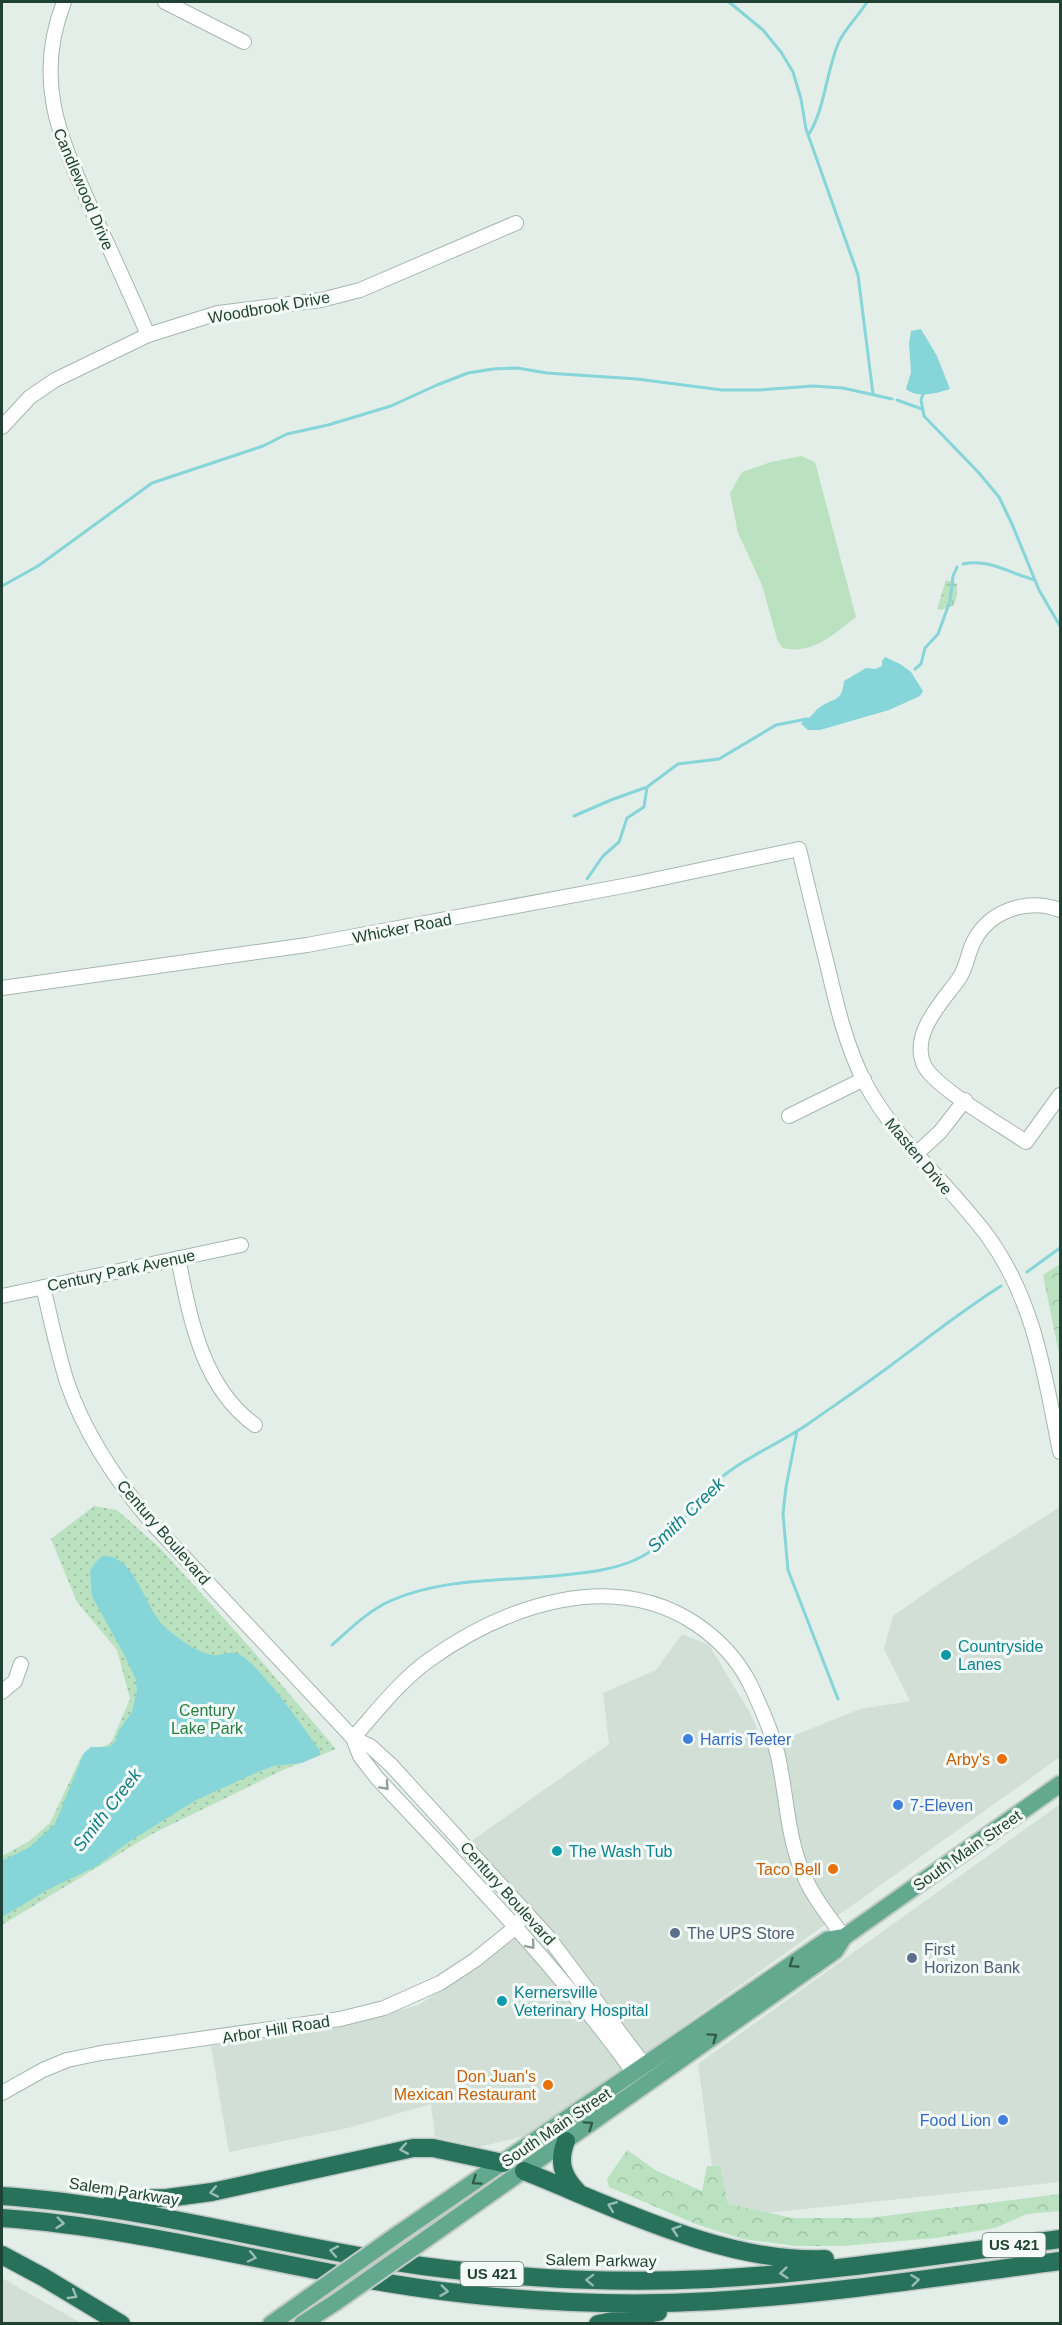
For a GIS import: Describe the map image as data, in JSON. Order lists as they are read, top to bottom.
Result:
{
  "streets": {
    "highway": ["Salem Parkway", "US 421"],
    "main road": ["South Main Street"],
    "street": [
      "Candlewood Drive",
      "Woodbrook Drive",
      "Whicker Road",
      "Masten Drive",
      "Century Park Avenue",
      "Century Boulevard",
      "Arbor Hill Road"
    ]
  },
  "crossings": [
    ["Candlewood Drive", "Woodbrook Drive"],
    ["Whicker Road", "Masten Drive"],
    ["Century Park Avenue", "Century Boulevard"],
    ["Century Boulevard", "South Main Street"],
    ["Century Boulevard", "Arbor Hill Road"]
  ],
  "water": ["Smith Creek"],
  "parks": ["Century Lake Park"],
  "places": [
    "Countryside Lanes",
    "Harris Teeter",
    "Arby's",
    "7-Eleven",
    "The Wash Tub",
    "Taco Bell",
    "The UPS Store",
    "First Horizon Bank",
    "Kernersville Veterinary Hospital",
    "Don Juan's Mexican Restaurant",
    "Food Lion"
  ]
}
